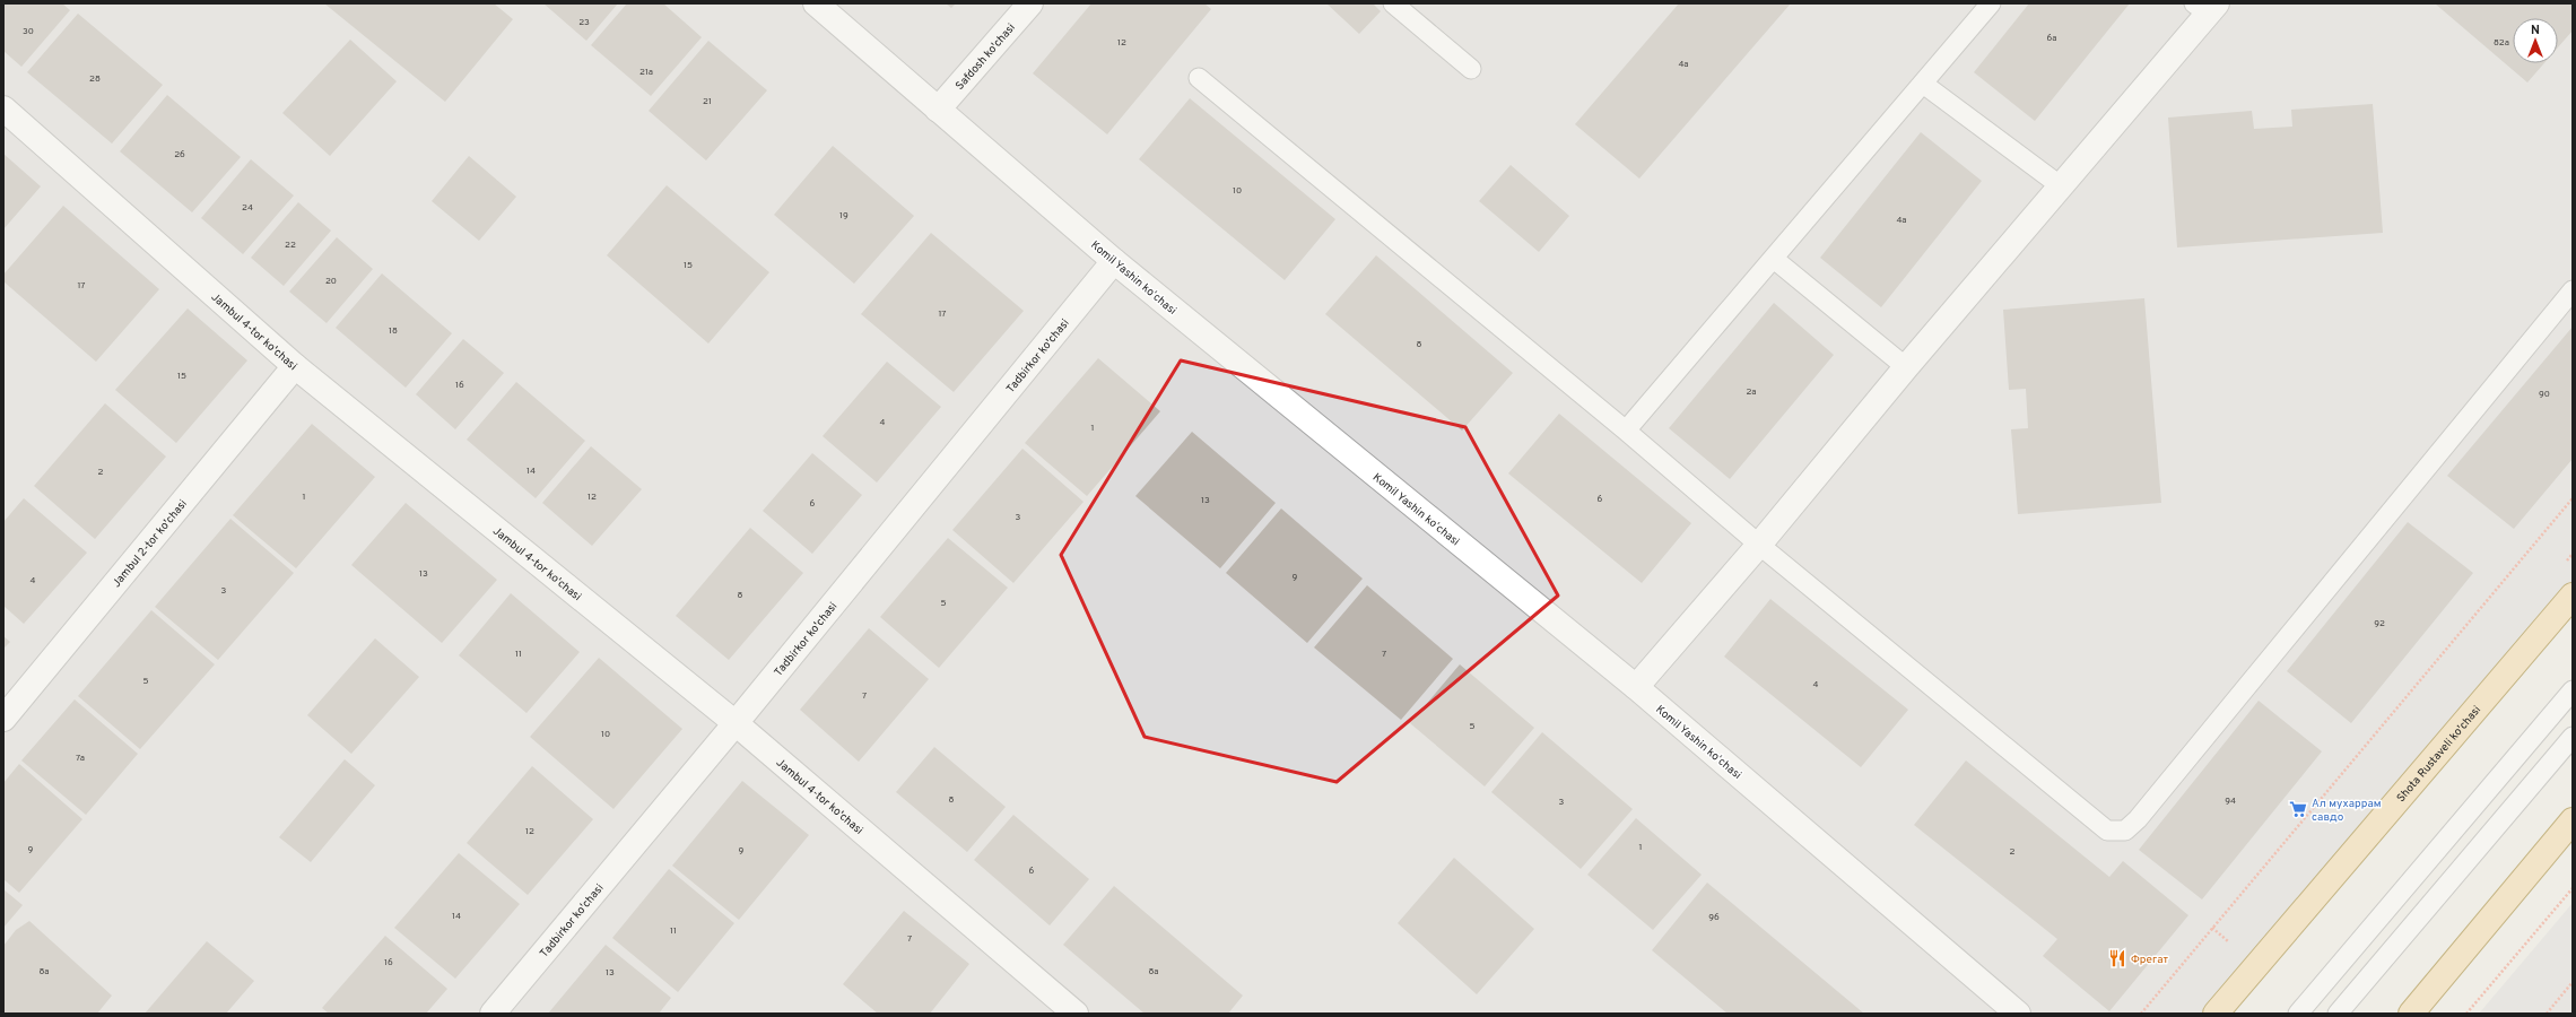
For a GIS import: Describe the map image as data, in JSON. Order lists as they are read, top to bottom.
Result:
{
  "streets": {
    "main road": ["Shota Rustaveli ko'chasi"],
    "street": [
      "Safdosh ko'chasi",
      "Komil Yashin koʻchasi",
      "Jambul 4-tor ko'chasi",
      "Tadbirkor ko'chasi",
      "Jambul 2-tor ko'chasi"
    ]
  },
  "crossings": [
    ["Safdosh ko'chasi", "Komil Yashin koʻchasi"],
    ["Komil Yashin koʻchasi", "Tadbirkor ko'chasi"],
    ["Jambul 4-tor ko'chasi", "Tadbirkor ko'chasi"],
    ["Jambul 4-tor ko'chasi", "Jambul 2-tor ko'chasi"]
  ],
  "places": {
    "supermarket": ["Ал мухаррам савдо"],
    "restaurant": ["Фрегат"]
  },
  "house_numbers": [
    "23",
    "30",
    "6a",
    "12",
    "82a",
    "4a",
    "21a",
    "28",
    "21",
    "26",
    "10",
    "24",
    "19",
    "4a",
    "22",
    "15",
    "20",
    "17",
    "17",
    "18",
    "8",
    "15",
    "16",
    "2a",
    "90",
    "4",
    "1",
    "14",
    "2",
    "1",
    "12",
    "6",
    "13",
    "6",
    "3",
    "13",
    "9",
    "4",
    "3",
    "8",
    "5",
    "92",
    "11",
    "7",
    "5",
    "4",
    "7",
    "5",
    "10",
    "7a",
    "8",
    "94",
    "3",
    "12",
    "1",
    "9",
    "9",
    "2",
    "6",
    "14",
    "96",
    "11",
    "7",
    "16",
    "8a",
    "8a",
    "13"
  ],
  "north": "top"
}
